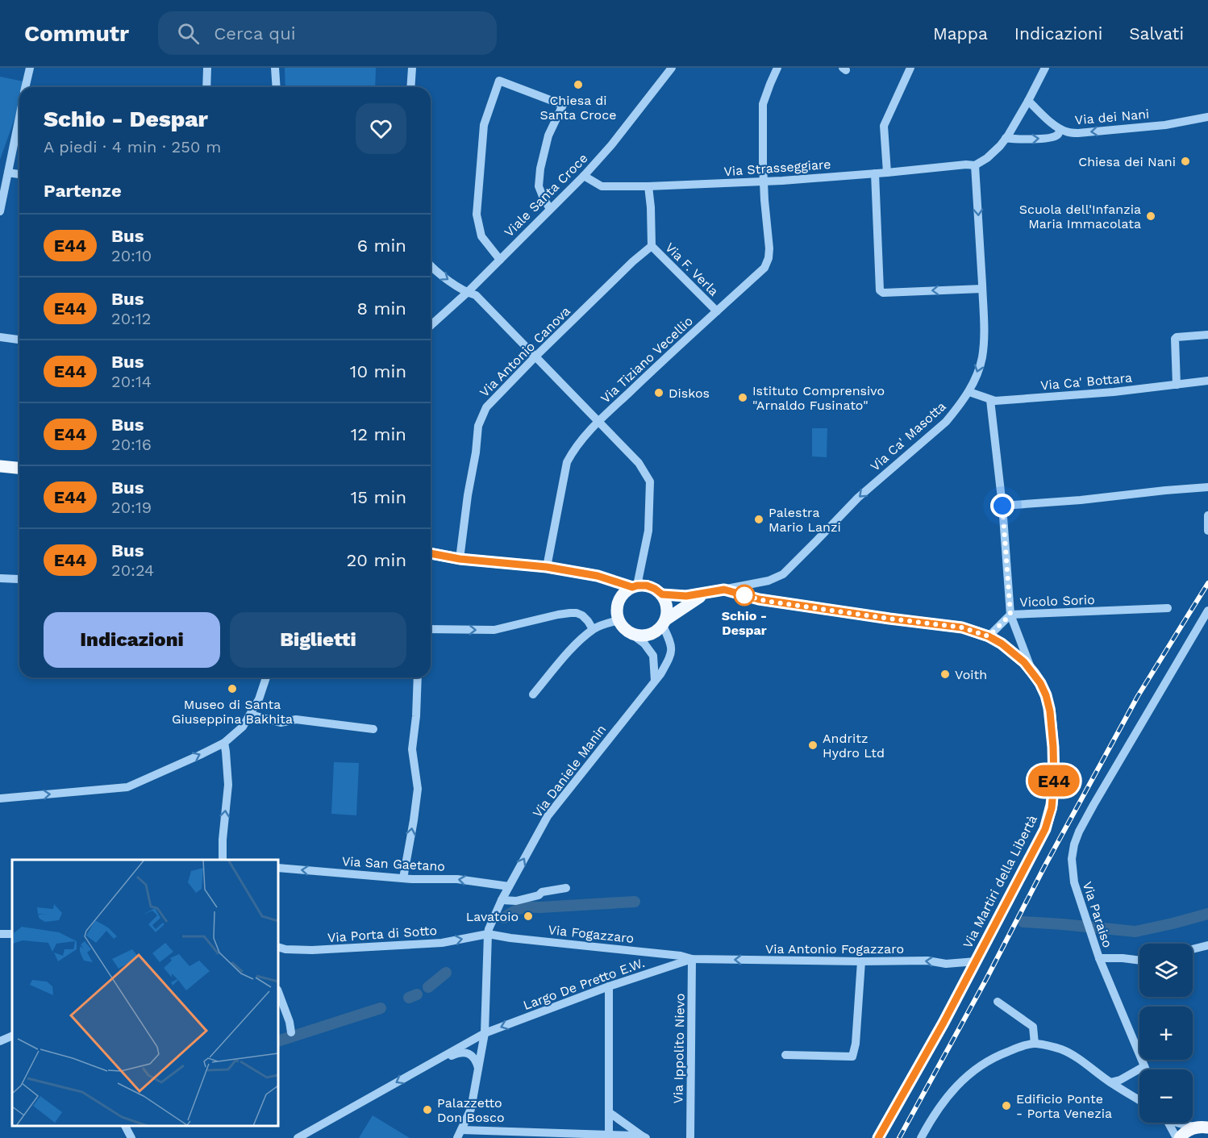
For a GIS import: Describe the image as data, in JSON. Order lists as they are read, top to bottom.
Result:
{
  "streets": {
    "main road": ["Via Martiri della Libertà"],
    "street": [
      "Via dei Nani",
      "Via Strasseggiare",
      "Viale Santa Croce",
      "Via F. Verla",
      "Via Antonio Canova",
      "Via Tiziano Vecellio",
      "Via Ca' Bottara",
      "Via Ca' Masotta",
      "Vicolo Sorio",
      "Via Daniele Manin",
      "Via San Gaetano",
      "Via Paraiso",
      "Via Porta di Sotto",
      "Via Fogazzaro",
      "Via Antonio Fogazzaro",
      "Largo De Pretto E.W.",
      "Via Ippolito Nievo"
    ]
  },
  "crossings": [
    ["Via Strasseggiare", "Viale Santa Croce"],
    ["Via Strasseggiare", "Via F. Verla"],
    ["Via Strasseggiare", "Via Tiziano Vecellio"],
    ["Via Strasseggiare", "Via Ca' Masotta"],
    ["Via F. Verla", "Via Antonio Canova"],
    ["Via F. Verla", "Via Tiziano Vecellio"],
    ["Via Antonio Canova", "Via Martiri della Libertà"],
    ["Via Tiziano Vecellio", "Via Martiri della Libertà"],
    ["Via Ca' Bottara", "Via Ca' Masotta"],
    ["Via Ca' Masotta", "Via Martiri della Libertà"],
    ["Vicolo Sorio", "Via Martiri della Libertà"],
    ["Via Daniele Manin", "Via San Gaetano"],
    ["Via Daniele Manin", "Via Porta di Sotto"],
    ["Via Daniele Manin", "Via Fogazzaro"],
    ["Via Daniele Manin", "Largo De Pretto E.W."],
    ["Via Martiri della Libertà", "Via Antonio Fogazzaro"],
    ["Via Porta di Sotto", "Via Fogazzaro"],
    ["Via Fogazzaro", "Via Antonio Fogazzaro"],
    ["Via Fogazzaro", "Largo De Pretto E.W."],
    ["Via Fogazzaro", "Via Ippolito Nievo"],
    ["Via Antonio Fogazzaro", "Largo De Pretto E.W."],
    ["Via Antonio Fogazzaro", "Via Ippolito Nievo"],
    ["Largo De Pretto E.W.", "Via Ippolito Nievo"]
  ],
  "one_way": [
    "Via dei Nani",
    "Via Ca' Masotta",
    "Via Daniele Manin",
    "Via San Gaetano",
    "Via Porta di Sotto",
    "Via Antonio Fogazzaro",
    "Largo De Pretto E.W."
  ],
  "places": [
    "Chiesa di Santa Croce",
    "Chiesa dei Nani",
    "Scuola dell'Infanzia Maria Immacolata",
    "Diskos",
    "Istituto Comprensivo \"Arnaldo Fusinato\"",
    "Palestra Mario Lanzi",
    "Schio - Despar",
    "Voith",
    "Museo di Santa Giuseppina Bakhita",
    "Andritz Hydro Ltd",
    "Lavatoio",
    "Edificio Ponte - Porta Venezia",
    "Palazzetto Don Bosco"
  ],
  "lines": ["bus line E44"],
  "page": {
    "header": "Commutr",
    "search": "Cerca qui",
    "nav": ["Mappa", "Indicazioni", "Salvati"],
    "on_map": "E44",
    "heading": [
      ["Schio - Despar", "A piedi · 4 min · 250 m"],
      "Partenze"
    ],
    "list": [
      {
        "mark": "E44",
        "name": "Bus",
        "note": "20:10",
        "value": "6 min"
      },
      {
        "mark": "E44",
        "name": "Bus",
        "note": "20:12",
        "value": "8 min"
      },
      {
        "mark": "E44",
        "name": "Bus",
        "note": "20:14",
        "value": "10 min"
      },
      {
        "mark": "E44",
        "name": "Bus",
        "note": "20:16",
        "value": "12 min"
      },
      {
        "mark": "E44",
        "name": "Bus",
        "note": "20:19",
        "value": "15 min"
      },
      {
        "mark": "E44",
        "name": "Bus",
        "note": "20:24",
        "value": "20 min"
      }
    ],
    "buttons": ["Indicazioni", "Biglietti"],
    "map_buttons": ["+", "−"]
  }
}
